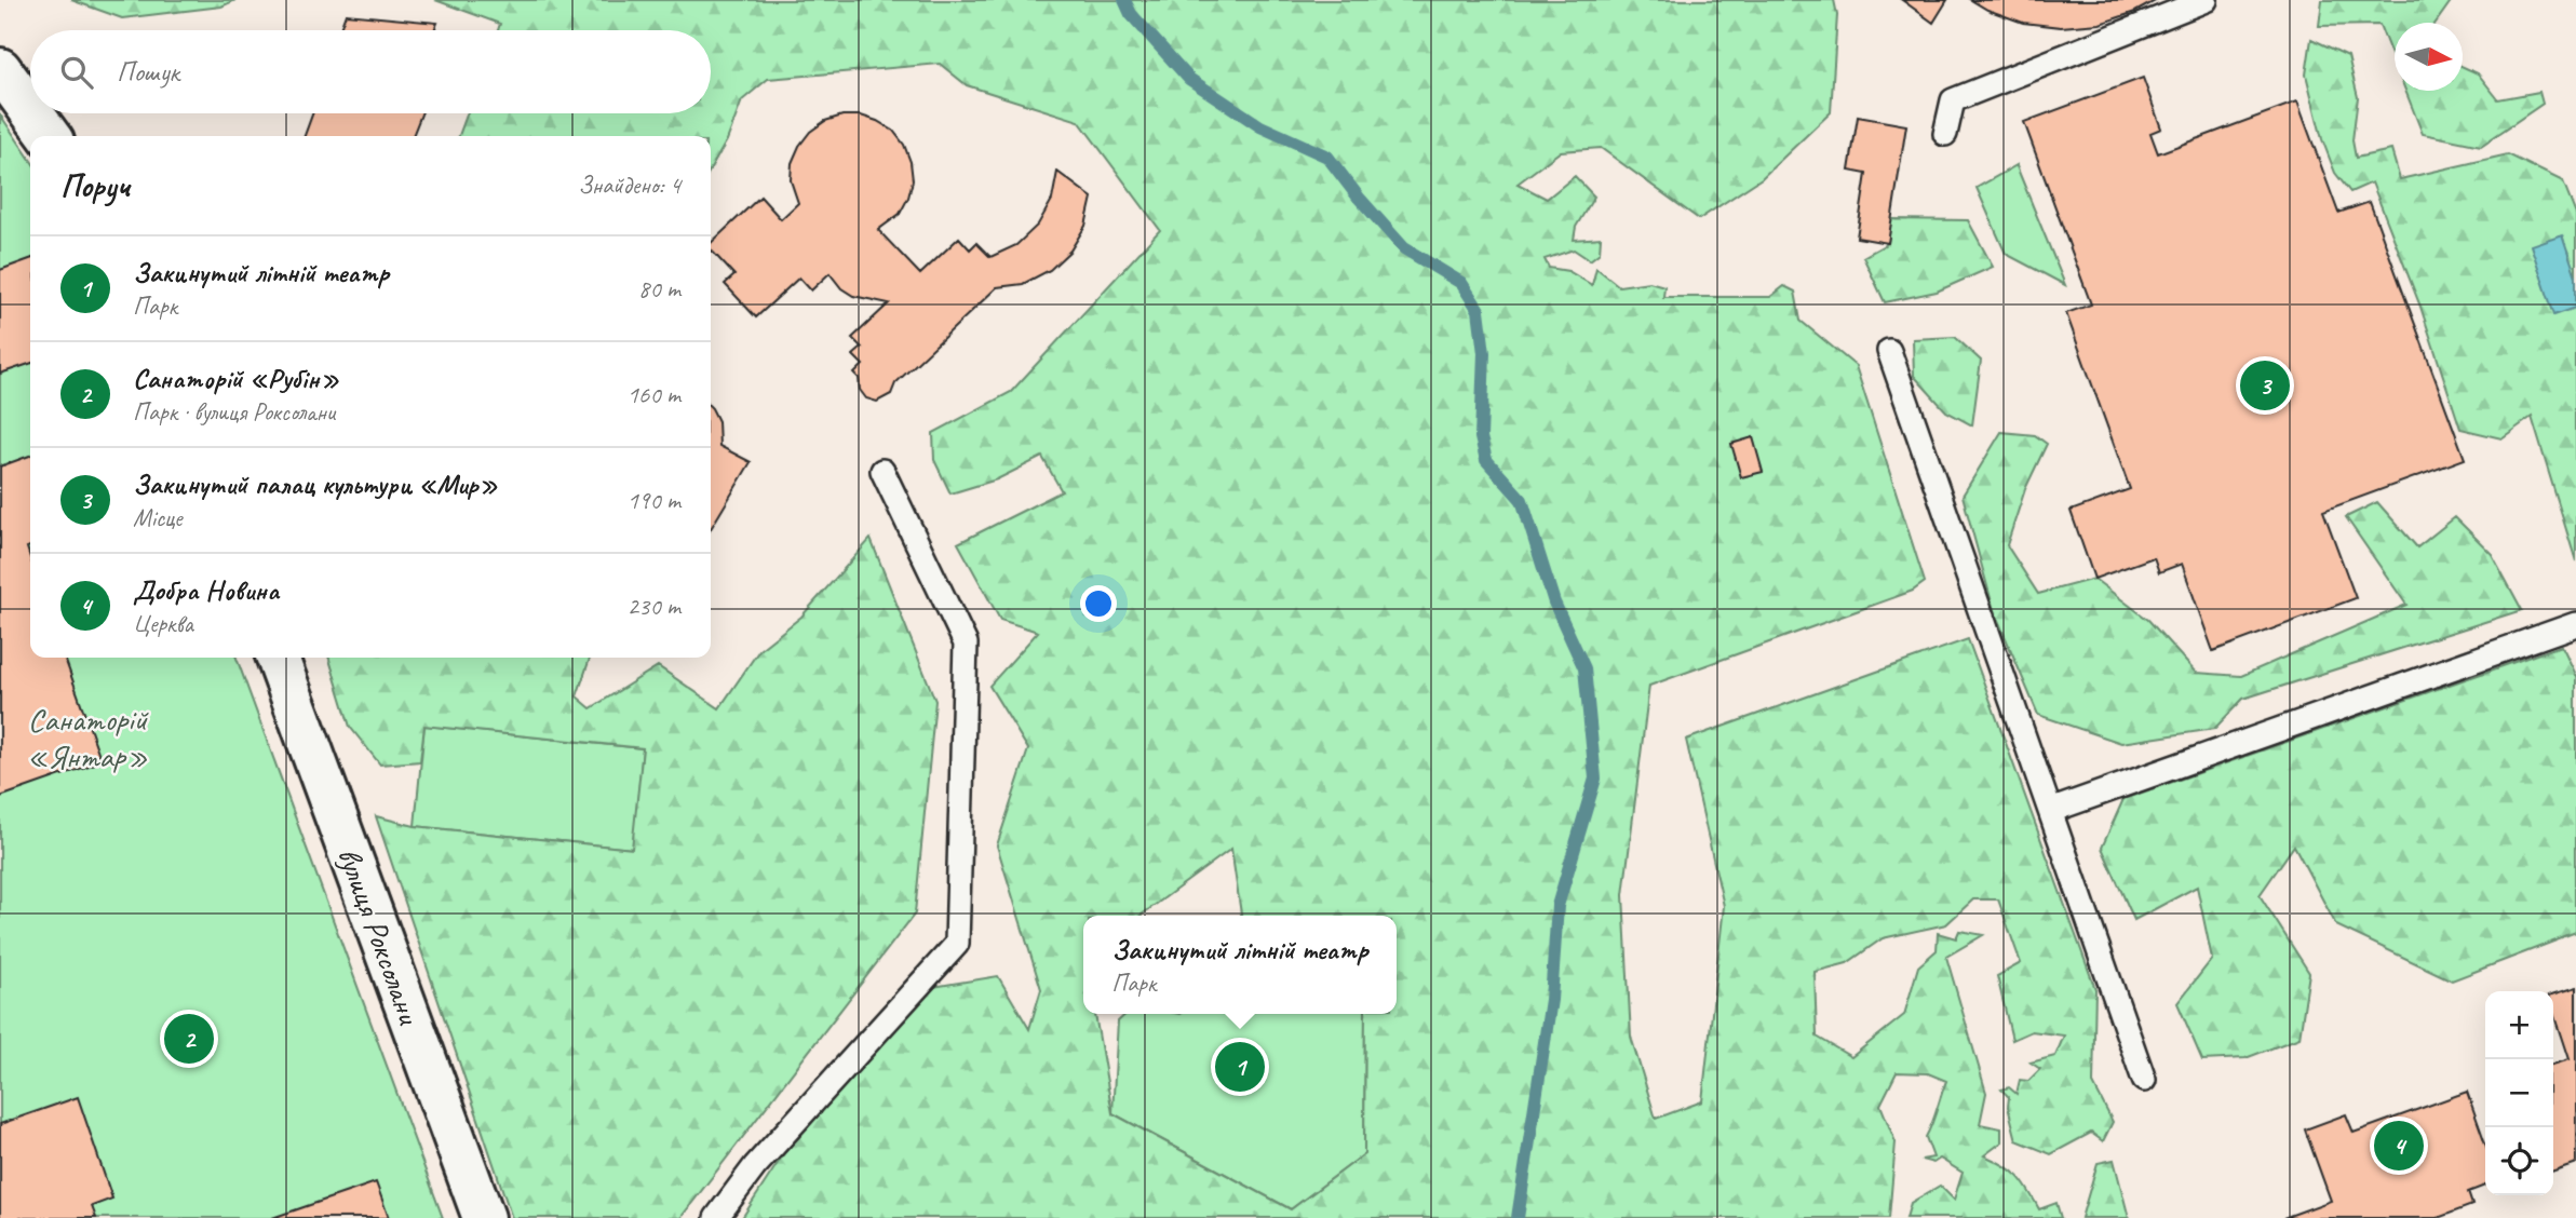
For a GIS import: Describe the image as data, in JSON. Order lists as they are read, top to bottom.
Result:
{
  "streets": {
    "street": ["вулиця Роксолани"]
  },
  "parks": ["Санаторій «Янтар»"],
  "north": "right",
  "page": {
    "search": "Пошук",
    "heading": ["Поруч", "Знайдено: 4"],
    "list": [
      {
        "mark": "1",
        "name": "Закинутий літній театр",
        "note": "Парк",
        "value": "80 m"
      },
      {
        "mark": "2",
        "name": "Санаторій «Рубін»",
        "note": "Парк · вулиця Роксолани",
        "value": "160 m"
      },
      {
        "mark": "3",
        "name": "Закинутий палац культури «Мир»",
        "note": "Місце",
        "value": "190 m"
      },
      {
        "mark": "4",
        "name": "Добра Новина",
        "note": "Церква",
        "value": "230 m"
      }
    ],
    "pins": [
      "3",
      "2",
      "1",
      "4"
    ],
    "popup": ["Закинутий літній театр", "Парк"],
    "map_buttons": ["+", "−"]
  }
}
